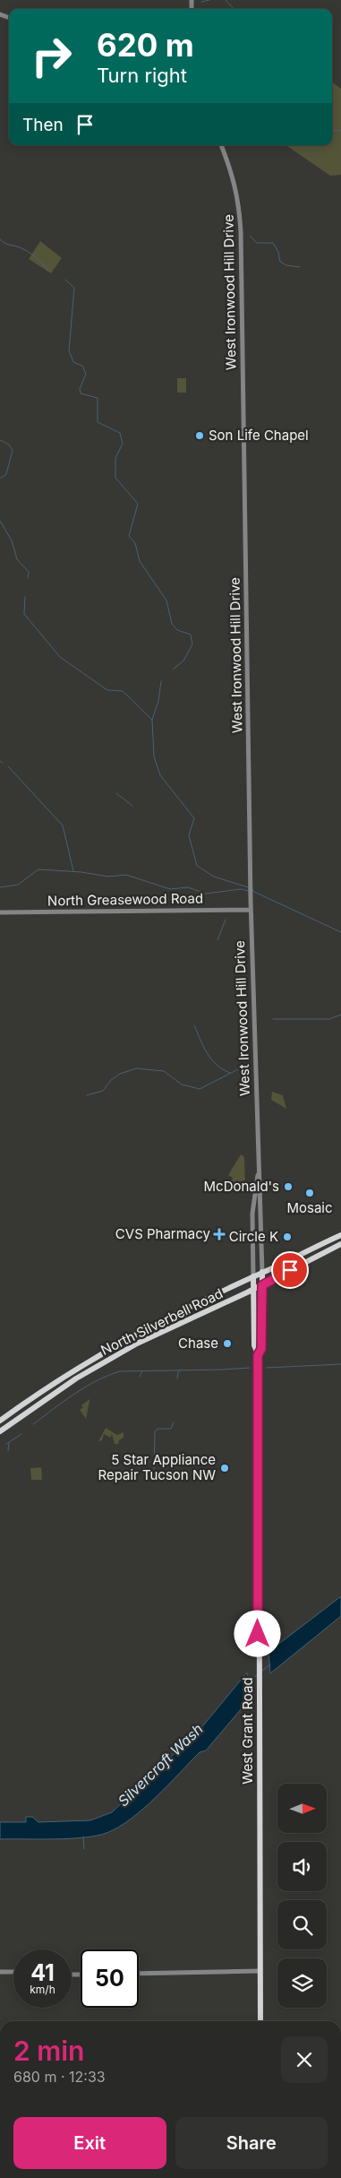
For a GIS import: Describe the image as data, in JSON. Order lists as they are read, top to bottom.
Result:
{
  "streets": {
    "main road": ["North Silverbell Road", "West Grant Road"],
    "street": ["West Ironwood Hill Drive", "North Greasewood Road"]
  },
  "crossings": [
    ["West Ironwood Hill Drive", "North Greasewood Road"],
    ["West Ironwood Hill Drive", "North Silverbell Road"],
    ["West Ironwood Hill Drive", "West Grant Road"],
    ["North Silverbell Road", "West Grant Road"]
  ],
  "water": ["Silvercroft Wash"],
  "places": {
    "other": [
      "Son Life Chapel",
      "McDonald's",
      "Mosaic",
      "Circle K",
      "Chase",
      "5 Star Appliance Repair Tucson NW"
    ],
    "health": ["CVS Pharmacy"]
  },
  "north": "right",
  "page": {
    "turn": ["620 m", "Turn right"],
    "then": "Then",
    "speed": "41 km/h",
    "limit": "50",
    "heading": ["2 min", "680 m · 12:33"],
    "buttons": ["Exit", "Share"]
  }
}
